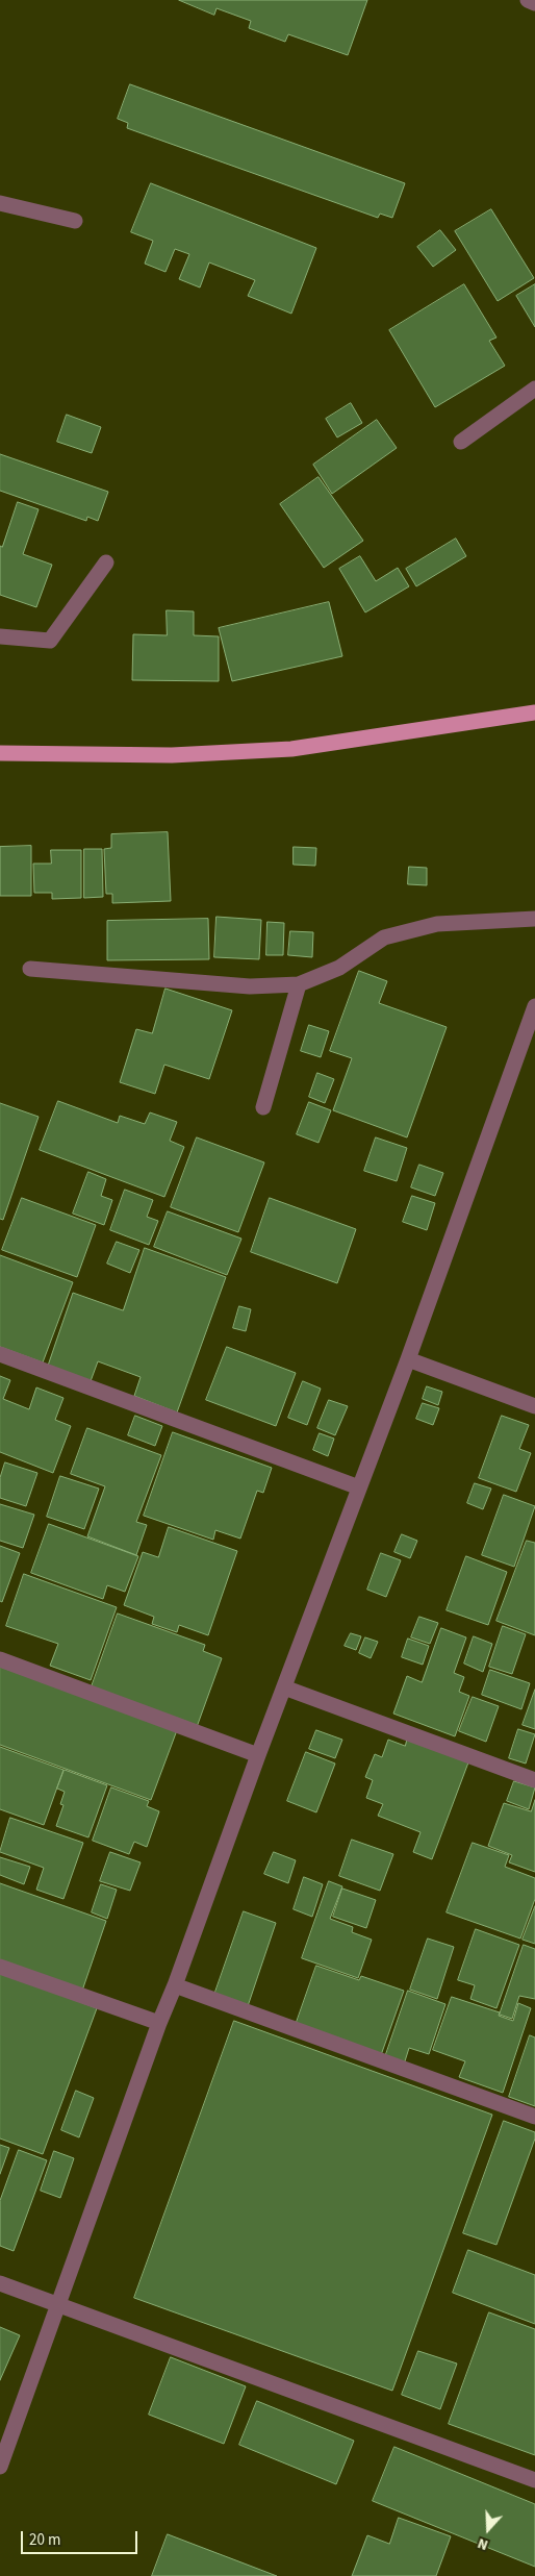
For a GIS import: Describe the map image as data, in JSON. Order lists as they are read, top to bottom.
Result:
{
  "scale_bar": "20 m",
  "north": "bottom"
}
